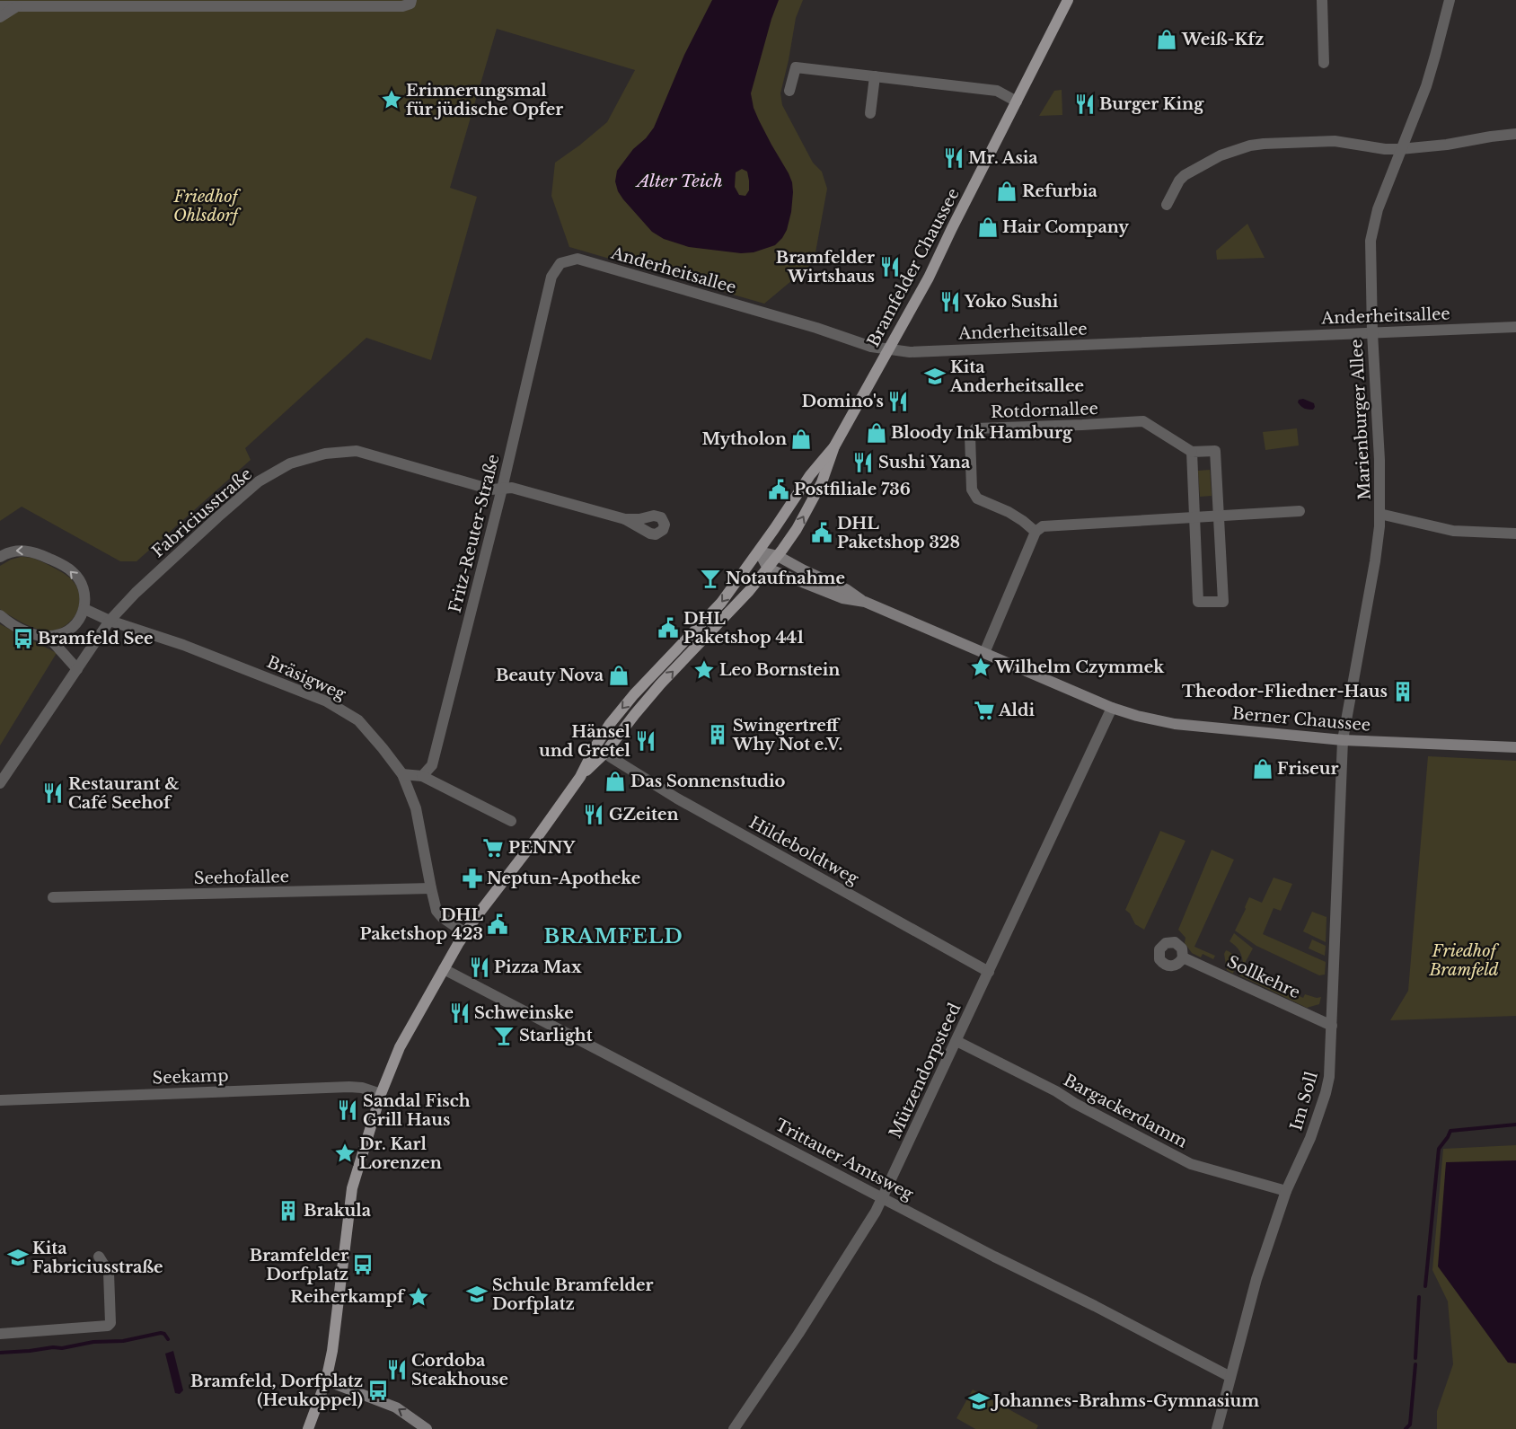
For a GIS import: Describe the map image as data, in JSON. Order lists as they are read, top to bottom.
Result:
{
  "streets": {
    "main road": ["Bramfelder Chaussee"],
    "street": [
      "Anderheitsallee",
      "Rotdornallee",
      "Marienburger Allee",
      "Fabriciusstraße",
      "Fritz-Reuter-Straße",
      "Bräsigweg",
      "Berner Chaussee",
      "Hildeboldtweg",
      "Seehofallee",
      "Sollkehre",
      "Mützendorpsteed",
      "Seekamp",
      "Im Soll",
      "Bargackerdamm",
      "Trittauer Amtsweg"
    ]
  },
  "crossings": [
    ["Bramfelder Chaussee", "Anderheitsallee"],
    ["Bramfelder Chaussee", "Bräsigweg"],
    ["Bramfelder Chaussee", "Berner Chaussee"],
    ["Bramfelder Chaussee", "Hildeboldtweg"],
    ["Bramfelder Chaussee", "Seekamp"],
    ["Bramfelder Chaussee", "Trittauer Amtsweg"],
    ["Anderheitsallee", "Marienburger Allee"],
    ["Anderheitsallee", "Fritz-Reuter-Straße"],
    ["Marienburger Allee", "Berner Chaussee"],
    ["Marienburger Allee", "Im Soll"],
    ["Fabriciusstraße", "Fritz-Reuter-Straße"],
    ["Fabriciusstraße", "Bräsigweg"],
    ["Bräsigweg", "Seehofallee"],
    ["Berner Chaussee", "Mützendorpsteed"],
    ["Berner Chaussee", "Im Soll"],
    ["Hildeboldtweg", "Mützendorpsteed"],
    ["Sollkehre", "Im Soll"],
    ["Mützendorpsteed", "Bargackerdamm"],
    ["Mützendorpsteed", "Trittauer Amtsweg"],
    ["Im Soll", "Bargackerdamm"],
    ["Im Soll", "Trittauer Amtsweg"]
  ],
  "districts": ["BRAMFELD"],
  "water": ["Alter Teich"],
  "parks": ["Friedhof Ohlsdorf", "Friedhof Bramfeld"],
  "places": {
    "shop": [
      "Weiß-Kfz",
      "Refurbia",
      "Hair Company",
      "Bloody Ink Hamburg",
      "Mytholon",
      "Beauty Nova",
      "Friseur",
      "Das Sonnenstudio"
    ],
    "place": [
      "Erinnerungsmal für jüdische Opfer",
      "Wilhelm Czymmek",
      "Leo Bornstein",
      "Dr. Karl Lorenzen",
      "Reiherkampf"
    ],
    "restaurant": [
      "Burger King",
      "Mr. Asia",
      "Bramfelder Wirtshaus",
      "Yoko Sushi",
      "Domino's",
      "Sushi Yana",
      "Hänsel und Gretel",
      "Restaurant & Café Seehof",
      "GZeiten",
      "Pizza Max",
      "Schweinske",
      "Sandal Fisch Grill Haus",
      "Cordoba Steakhouse"
    ],
    "school or university": [
      "Kita Anderheitsallee",
      "Kita Fabriciusstraße",
      "Schule Bramfelder Dorfplatz",
      "Johannes-Brahms-Gymnasium"
    ],
    "public building": [
      "Postfiliale 736",
      "DHL Paketshop 328",
      "DHL Paketshop 441",
      "DHL Paketshop 423"
    ],
    "bar": ["Notaufnahme", "Starlight"],
    "bus stop": ["Bramfeld See", "Bramfelder Dorfplatz", "Bramfeld, Dorfplatz (Heukoppel)"],
    "building": ["Theodor-Fliedner-Haus", "Swingertreff Why Not e.V.", "Brakula"],
    "supermarket": ["Aldi", "PENNY"],
    "pharmacy": ["Neptun-Apotheke"]
  }
}
